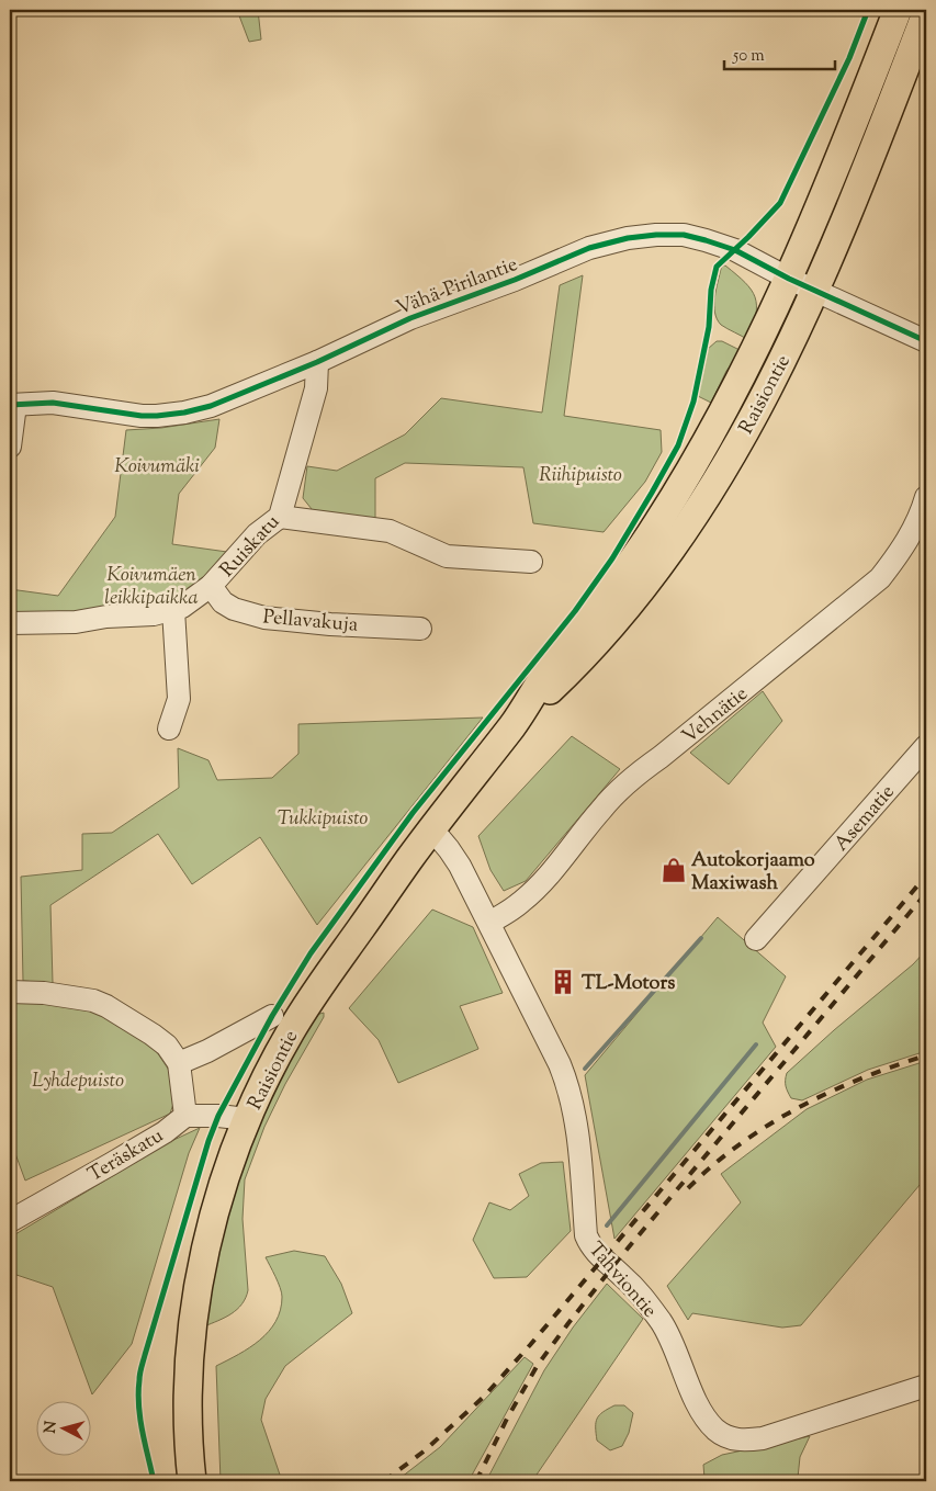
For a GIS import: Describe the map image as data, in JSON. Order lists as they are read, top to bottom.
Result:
{
  "streets": {
    "main road": ["Raisiontie"],
    "street": [
      "Vähä-Pirilantie",
      "Ruiskatu",
      "Pellavakuja",
      "Vehnätie",
      "Asematie",
      "Teräskatu",
      "Tahviontie"
    ]
  },
  "crossings": [
    ["Vähä-Pirilantie", "Raisiontie"],
    ["Vähä-Pirilantie", "Ruiskatu"],
    ["Raisiontie", "Tahviontie"],
    ["Ruiskatu", "Pellavakuja"],
    ["Vehnätie", "Tahviontie"]
  ],
  "parks": [
    "Koivumäki",
    "Riihipuisto",
    "Koivumäen leikkipaikka",
    "Tukkipuisto",
    "Lyhdepuisto"
  ],
  "places": {
    "shop": ["Autokorjaamo Maxiwash"],
    "building": ["TL-Motors"]
  },
  "scale_bar": "50 m",
  "north": "left"
}
